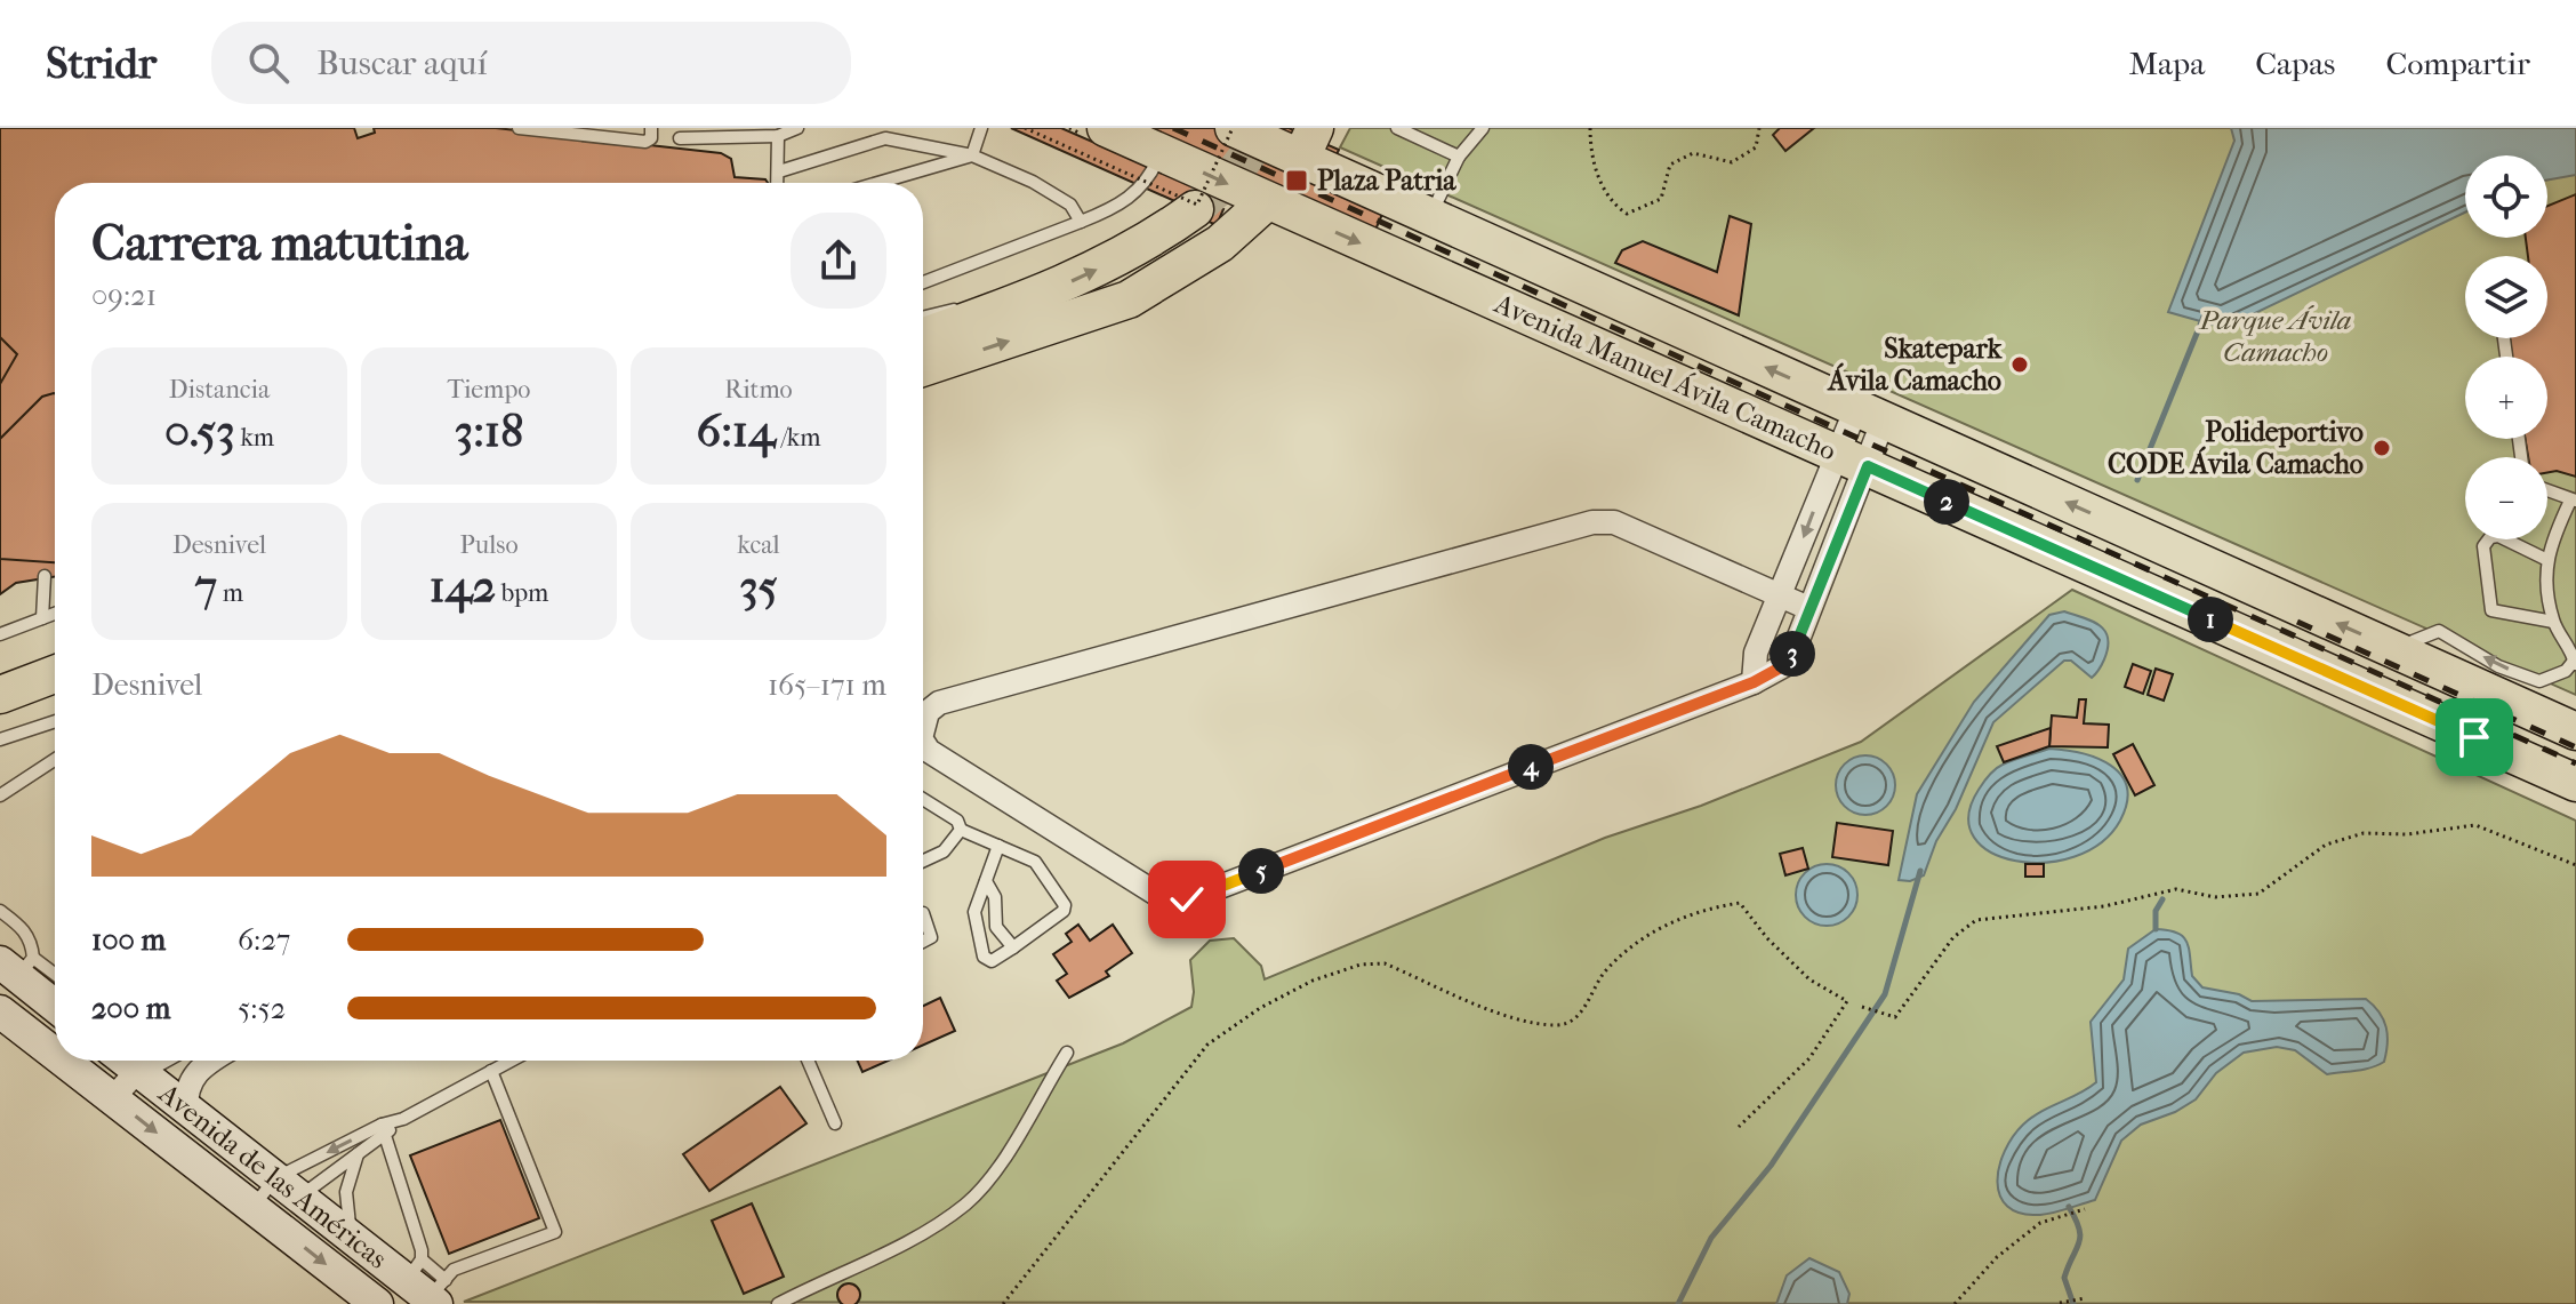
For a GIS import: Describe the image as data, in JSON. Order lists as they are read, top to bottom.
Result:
{
  "streets": {
    "main road": ["Avenida Manuel Ávila Camacho", "Avenida de las Américas"]
  },
  "parks": ["Parque Ávila Camacho"],
  "places": {
    "transit": ["Plaza Patria"],
    "other": ["Skatepark Ávila Camacho", "Polideportivo CODE Ávila Camacho"]
  },
  "page": {
    "header": "Stridr",
    "search": "Buscar aquí",
    "nav": ["Mapa", "Capas", "Compartir"],
    "map_buttons": ["+", "−"],
    "heading": ["Carrera matutina", "09:21"],
    "stats": [
      ["Distancia", "0.53 km"],
      ["Tiempo", "3:18"],
      ["Ritmo", "6:14 /km"],
      ["Desnivel", "7 m"],
      ["Pulso", "142 bpm"],
      ["kcal", "35"]
    ],
    "pins": [
      "2",
      "1",
      "3",
      "4",
      "5"
    ],
    "chart": ["Desnivel", "165–171 m"],
    "list": [
      {
        "name": "100 m",
        "note": "6:27"
      },
      {
        "name": "200 m",
        "note": "5:52"
      }
    ]
  }
}
